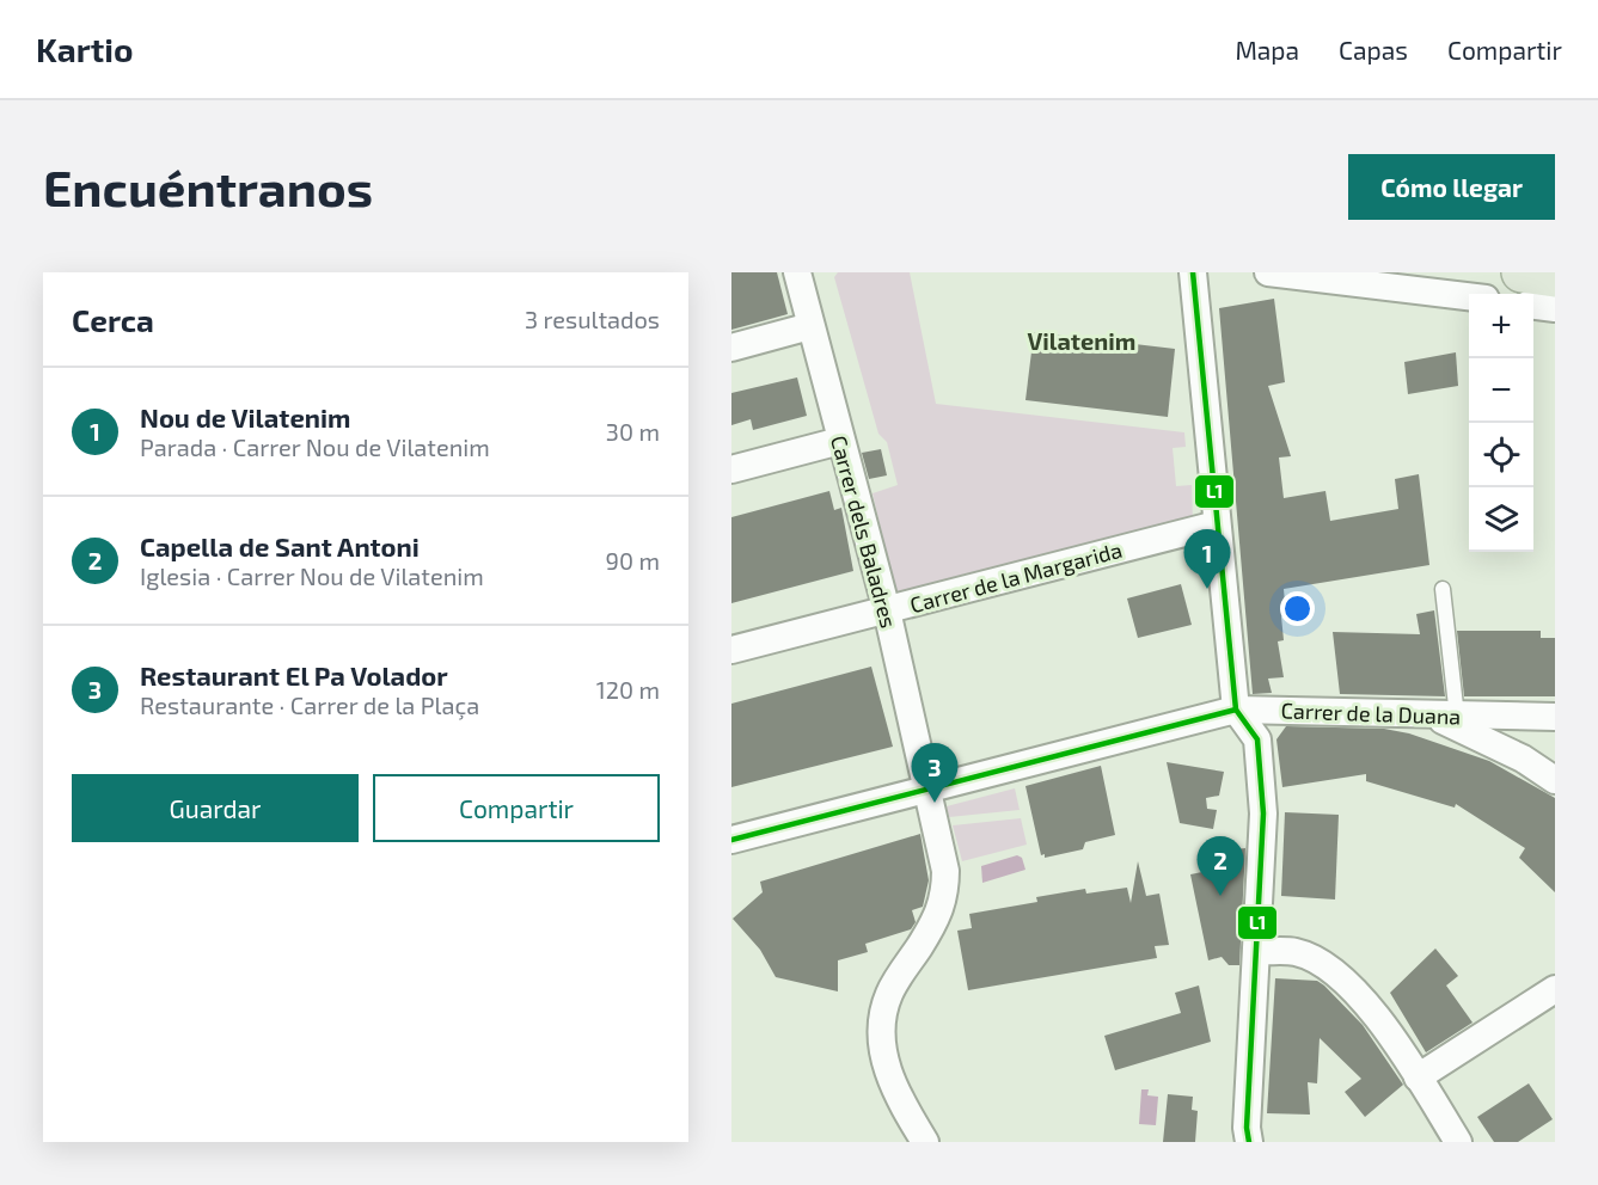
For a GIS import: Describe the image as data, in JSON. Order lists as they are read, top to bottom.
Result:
{
  "streets": {
    "street": ["Carrer dels Baladres", "Carrer de la Margarida", "Carrer de la Duana"]
  },
  "crossings": [
    ["Carrer dels Baladres", "Carrer de la Margarida"],
    ["Carrer dels Baladres", "Carrer de la Duana"]
  ],
  "districts": ["Vilatenim"],
  "lines": ["transit line L1"],
  "page": {
    "header": "Kartio",
    "nav": ["Mapa", "Capas", "Compartir"],
    "buttons": [
      "Cómo llegar",
      ["Guardar", "Compartir"]
    ],
    "title": "Encuéntranos",
    "heading": ["Cerca", "3 resultados"],
    "map_buttons": ["+", "−"],
    "list": [
      {
        "mark": "1",
        "name": "Nou de Vilatenim",
        "note": "Parada · Carrer Nou de Vilatenim",
        "value": "30 m"
      },
      {
        "mark": "2",
        "name": "Capella de Sant Antoni",
        "note": "Iglesia · Carrer Nou de Vilatenim",
        "value": "90 m"
      },
      {
        "mark": "3",
        "name": "Restaurant El Pa Volador",
        "note": "Restaurante · Carrer de la Plaça",
        "value": "120 m"
      }
    ],
    "pins": ["1", "3", "2"]
  }
}
